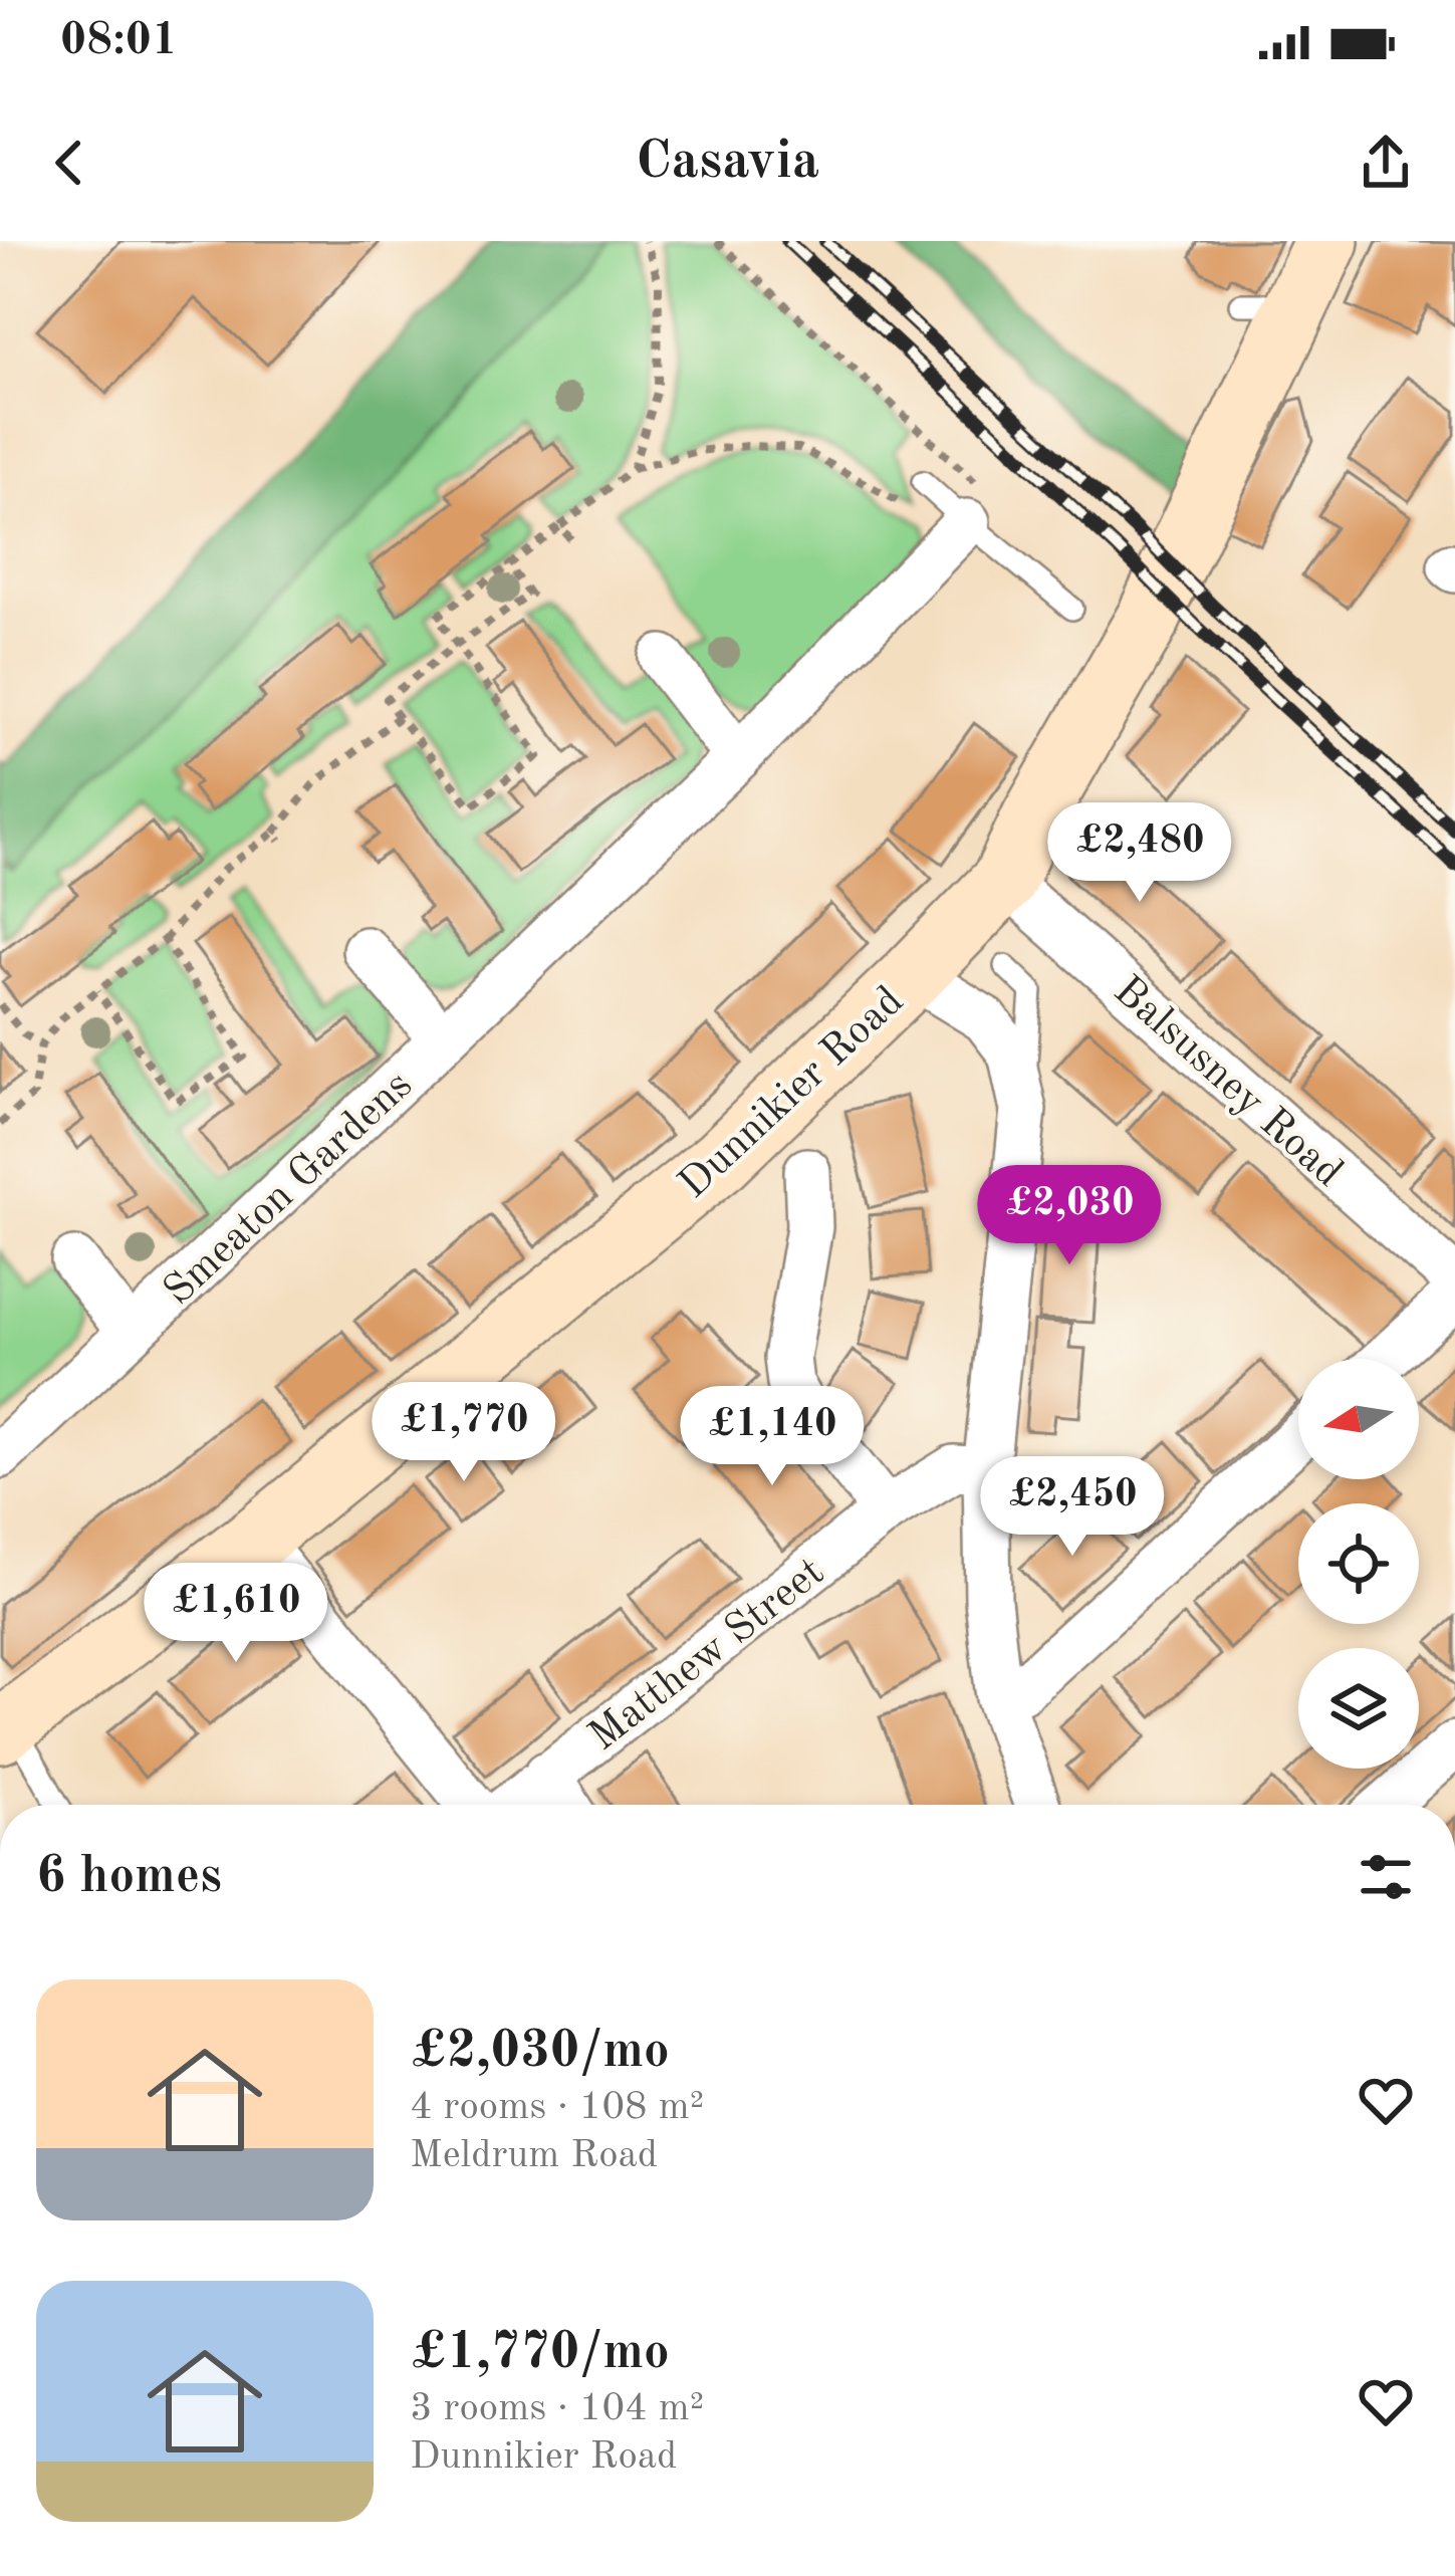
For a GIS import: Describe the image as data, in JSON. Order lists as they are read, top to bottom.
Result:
{
  "streets": {
    "street": [
      "Balsusney Road",
      "Dunnikier Road",
      "Smeaton Gardens",
      "Matthew Street"
    ]
  },
  "crossings": [
    ["Balsusney Road", "Dunnikier Road"]
  ],
  "north": "left",
  "page": {
    "status": "08:01",
    "header": "Casavia",
    "price": [
      "£2,480",
      "£2,030",
      "£1,770",
      "£1,140",
      "£2,450",
      "£1,610"
    ],
    "heading": "6 homes",
    "list": [
      {
        "name": "£2,030/mo",
        "note": "4 rooms · 108 m² · Meldrum Road"
      },
      {
        "name": "£1,770/mo",
        "note": "3 rooms · 104 m² · Dunnikier Road"
      }
    ]
  }
}
